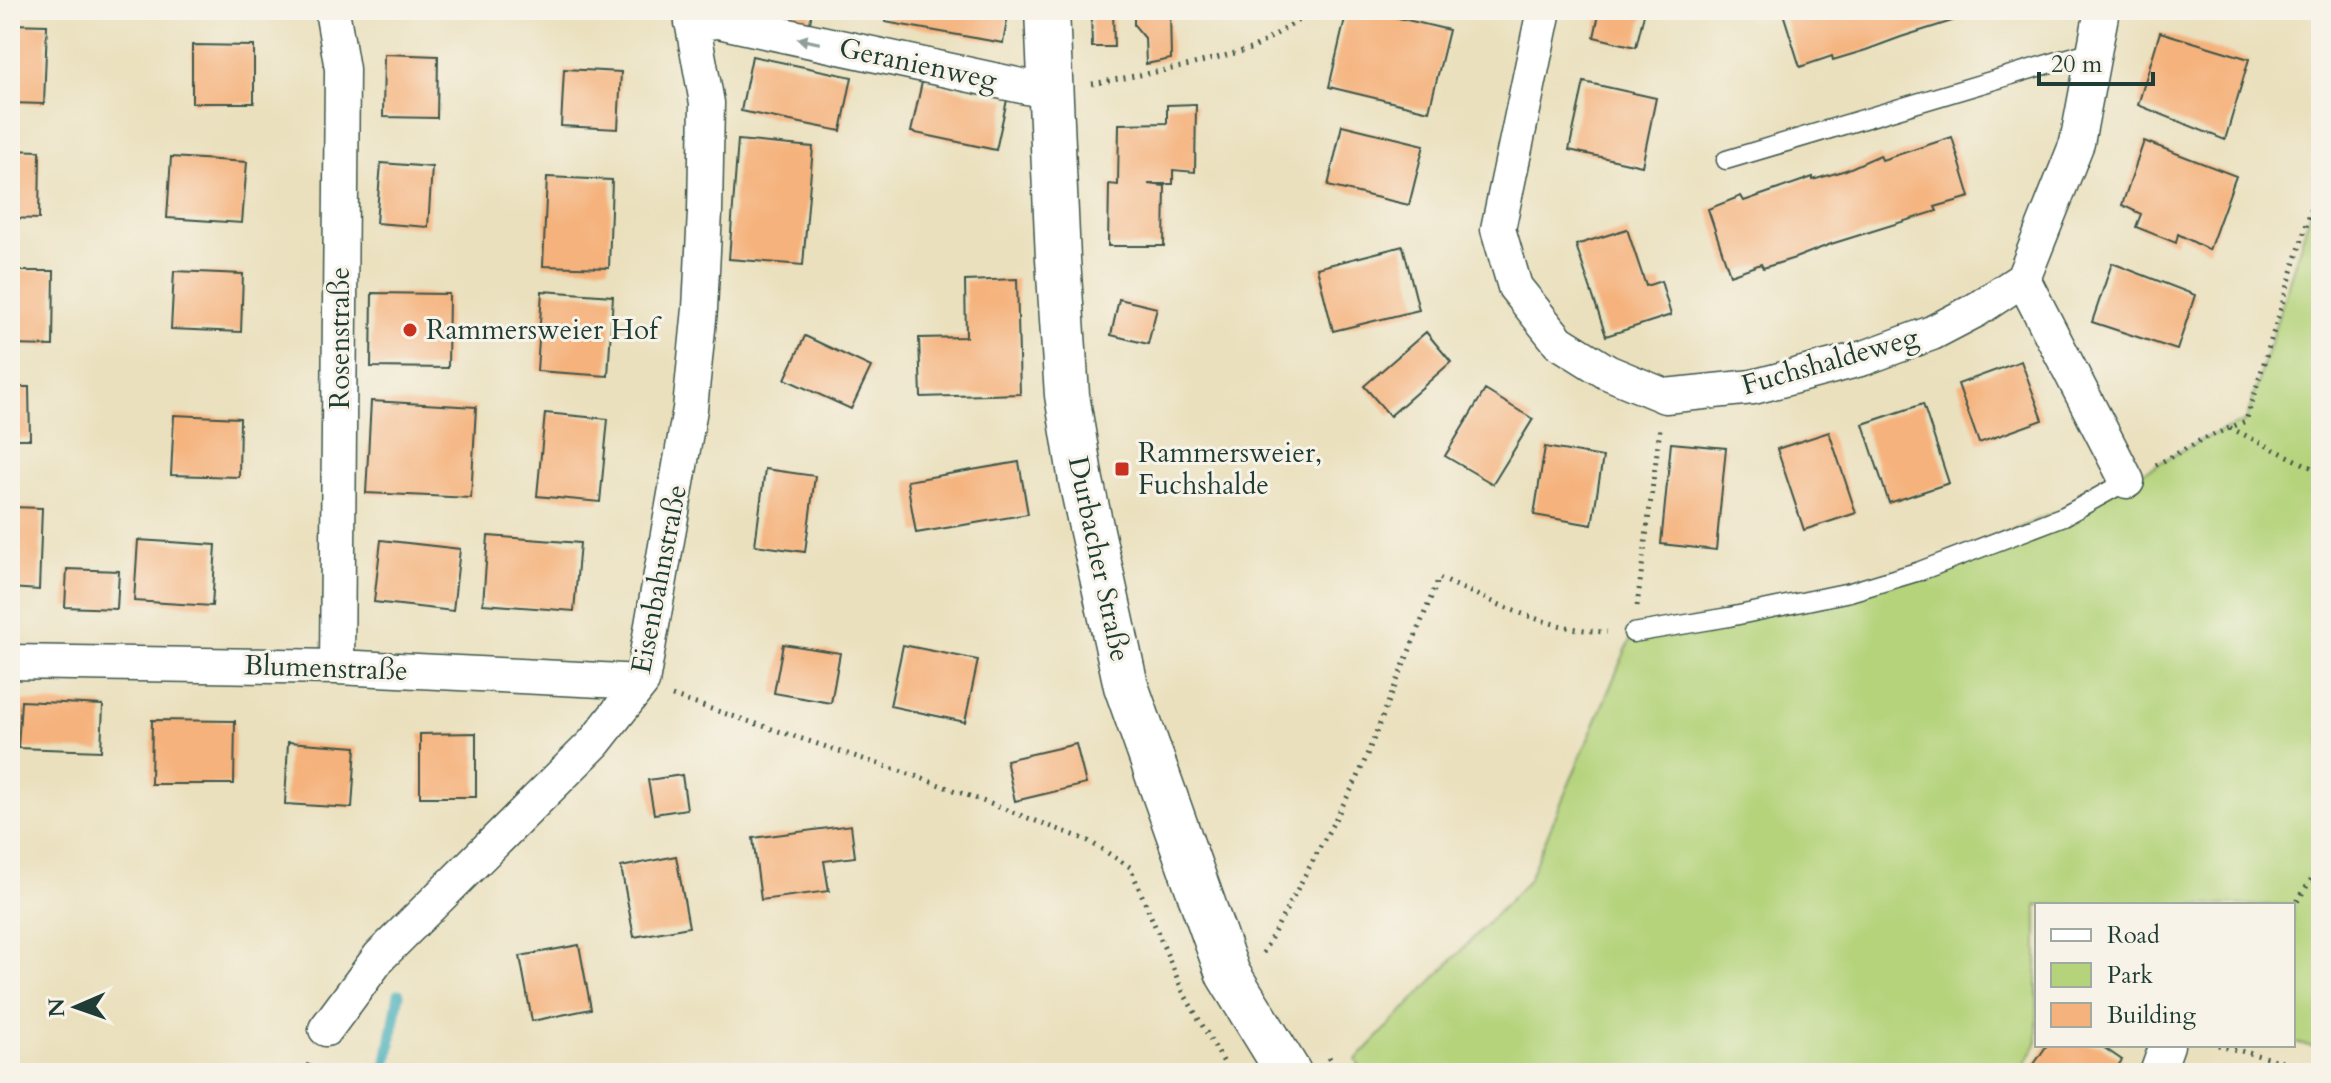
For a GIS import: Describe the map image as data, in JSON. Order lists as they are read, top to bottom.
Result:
{
  "streets": {
    "street": [
      "Geranienweg",
      "Rosenstraße",
      "Fuchshaldeweg",
      "Durbacher Straße",
      "Eisenbahnstraße",
      "Blumenstraße"
    ]
  },
  "crossings": [
    ["Geranienweg", "Durbacher Straße"],
    ["Geranienweg", "Eisenbahnstraße"],
    ["Rosenstraße", "Blumenstraße"],
    ["Eisenbahnstraße", "Blumenstraße"]
  ],
  "one_way": ["Geranienweg"],
  "places": {
    "other": ["Rammersweier Hof"],
    "transit": ["Rammersweier, Fuchshalde"]
  },
  "legend": ["Road", "Park", "Building"],
  "scale_bar": "20 m",
  "north": "left"
}
